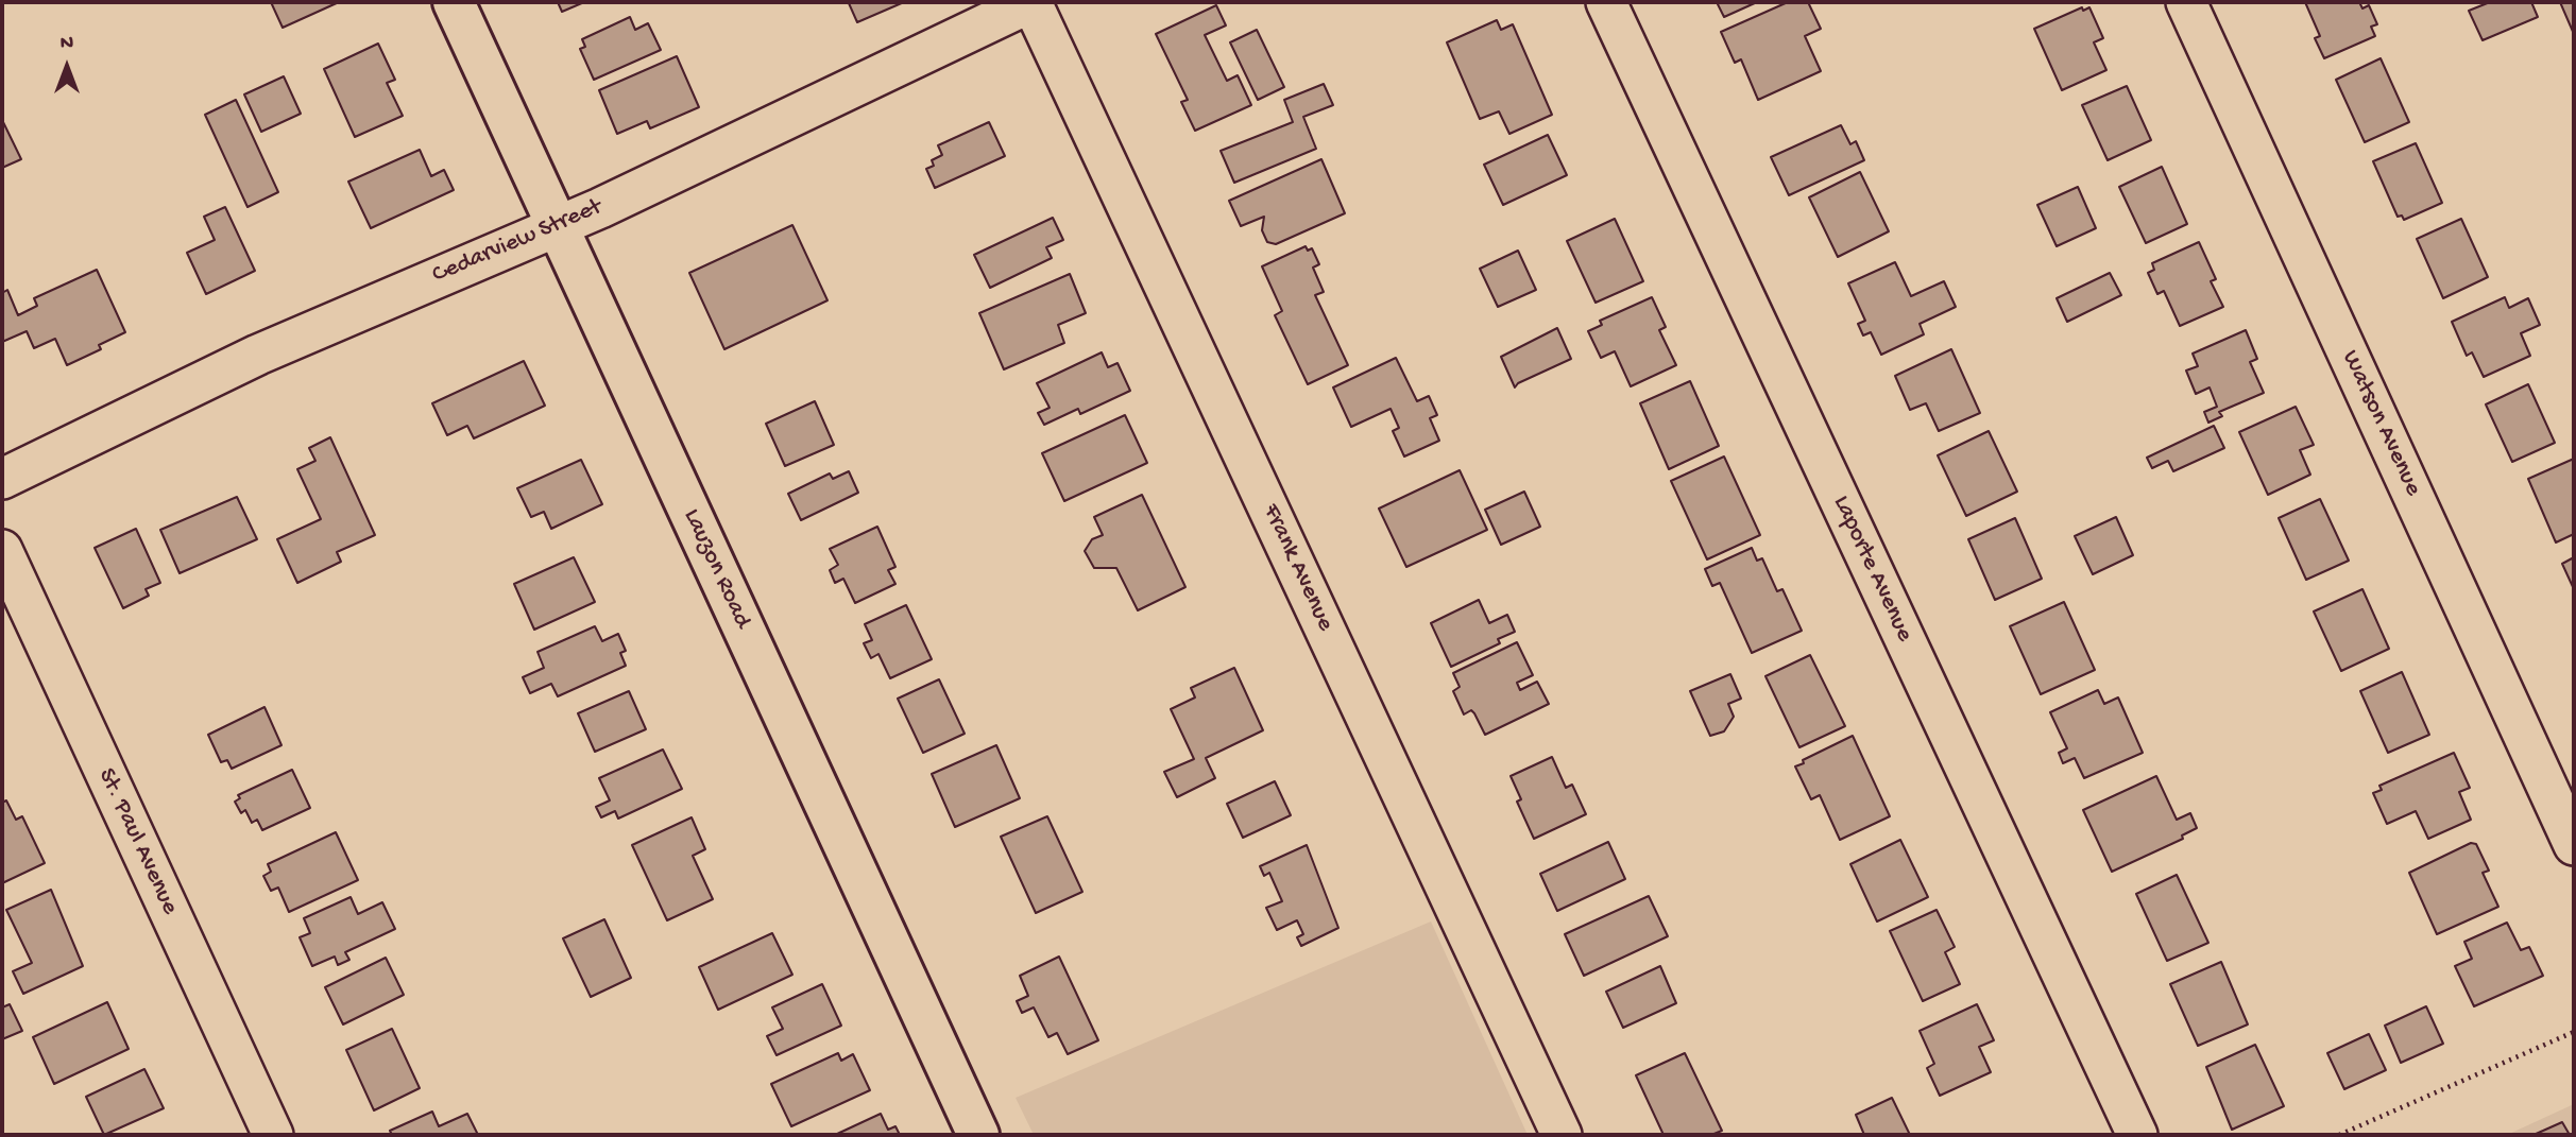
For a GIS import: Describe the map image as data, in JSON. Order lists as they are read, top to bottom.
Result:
{
  "streets": {
    "street": [
      "Cedarview Street",
      "Watson Avenue",
      "Frank Avenue",
      "Lauzon Road",
      "Laporte Avenue",
      "St. Paul Avenue"
    ]
  },
  "crossings": [
    ["Cedarview Street", "Frank Avenue"],
    ["Cedarview Street", "Lauzon Road"]
  ],
  "north": "top"
}
